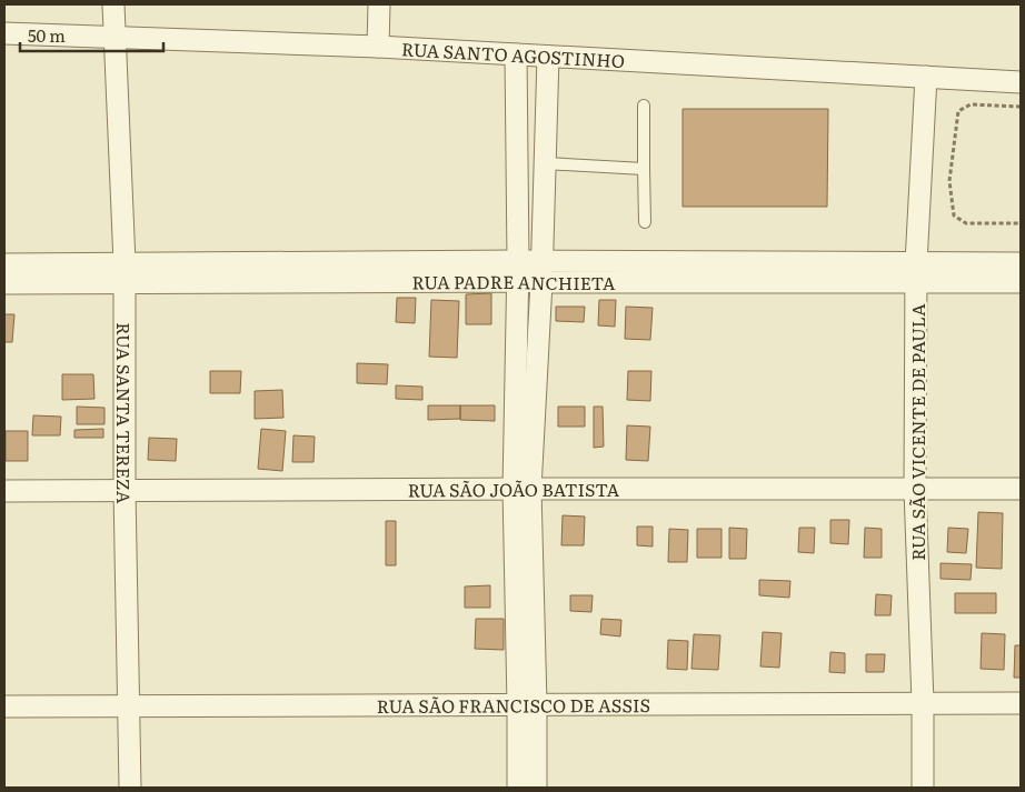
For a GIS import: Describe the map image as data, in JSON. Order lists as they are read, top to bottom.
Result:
{
  "streets": {
    "street": [
      "RUA SANTO AGOSTINHO",
      "RUA PADRE ANCHIETA",
      "RUA SANTA TEREZA",
      "RUA SÃO VICENTE DE PAULA",
      "RUA SÃO JOÃO BATISTA",
      "RUA SÃO FRANCISCO DE ASSIS"
    ]
  },
  "crossings": [
    ["RUA SANTO AGOSTINHO", "RUA SANTA TEREZA"],
    ["RUA SANTO AGOSTINHO", "RUA SÃO VICENTE DE PAULA"],
    ["RUA PADRE ANCHIETA", "RUA SANTA TEREZA"],
    ["RUA PADRE ANCHIETA", "RUA SÃO VICENTE DE PAULA"],
    ["RUA SANTA TEREZA", "RUA SÃO JOÃO BATISTA"],
    ["RUA SANTA TEREZA", "RUA SÃO FRANCISCO DE ASSIS"],
    ["RUA SÃO VICENTE DE PAULA", "RUA SÃO JOÃO BATISTA"],
    ["RUA SÃO VICENTE DE PAULA", "RUA SÃO FRANCISCO DE ASSIS"]
  ],
  "scale_bar": "50 m"
}
